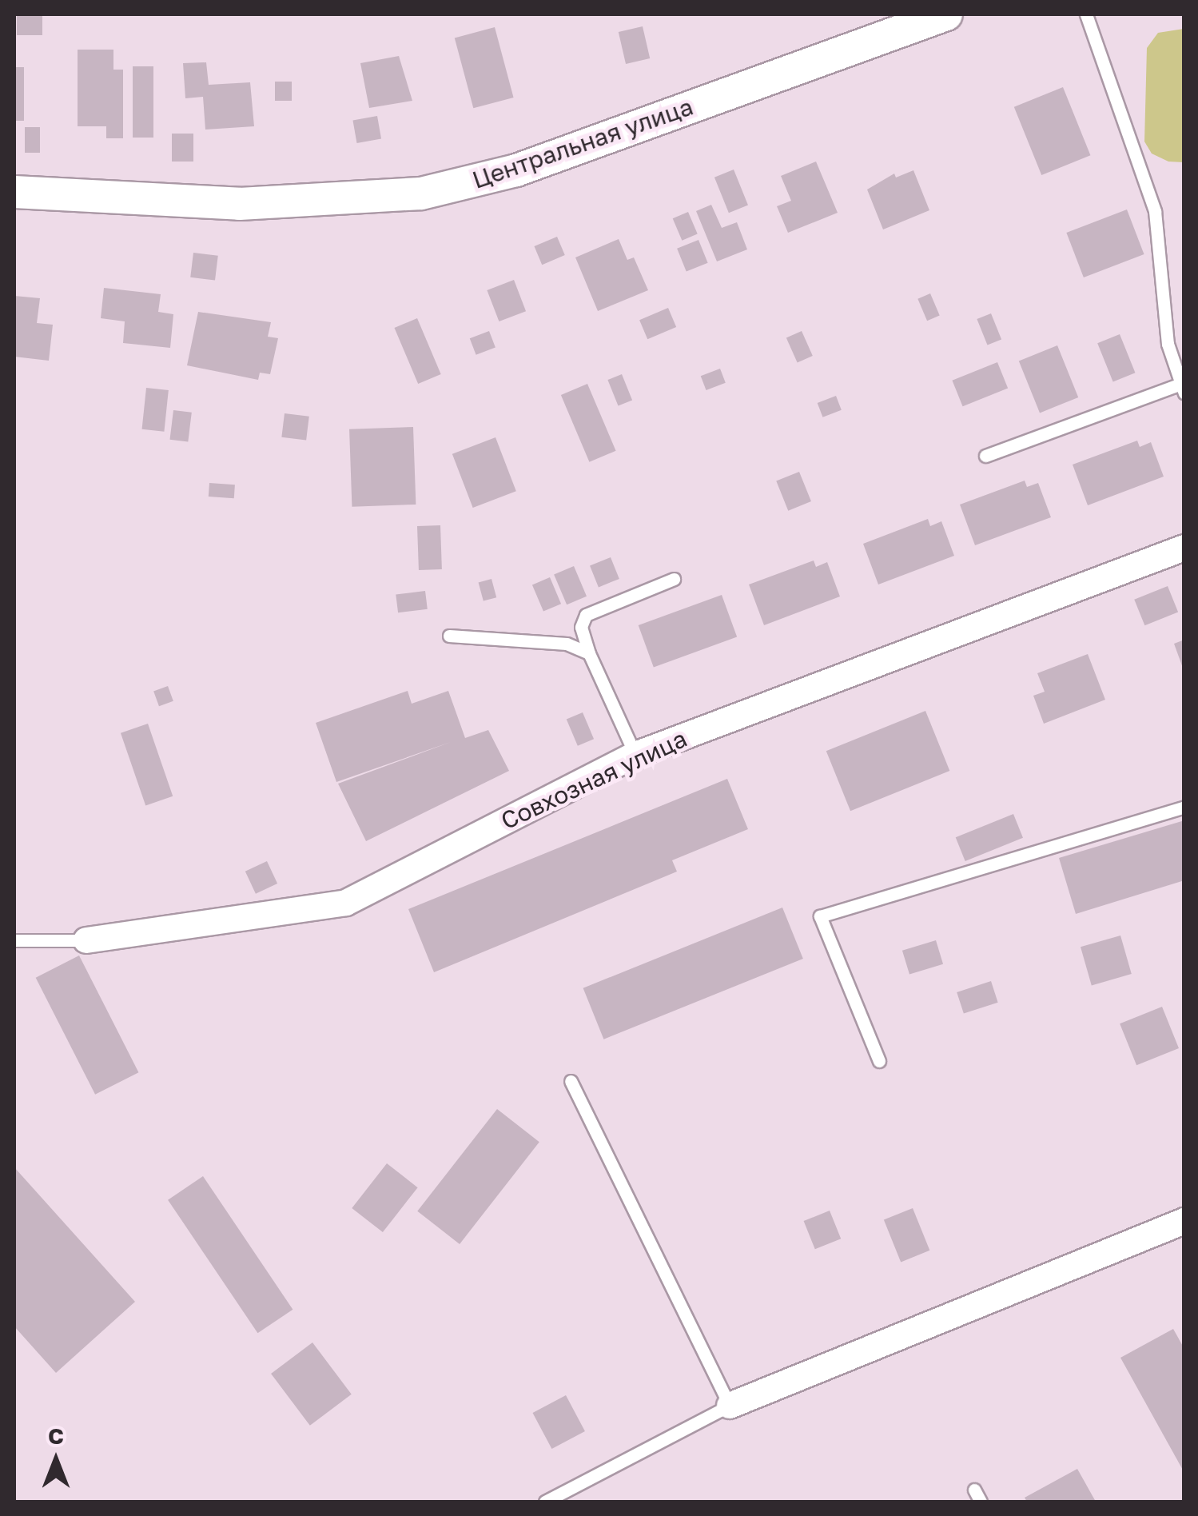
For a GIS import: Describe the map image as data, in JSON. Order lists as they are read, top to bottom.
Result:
{
  "streets": {
    "street": ["Центральная улица", "Совхозная улица"]
  },
  "north": "top"
}
